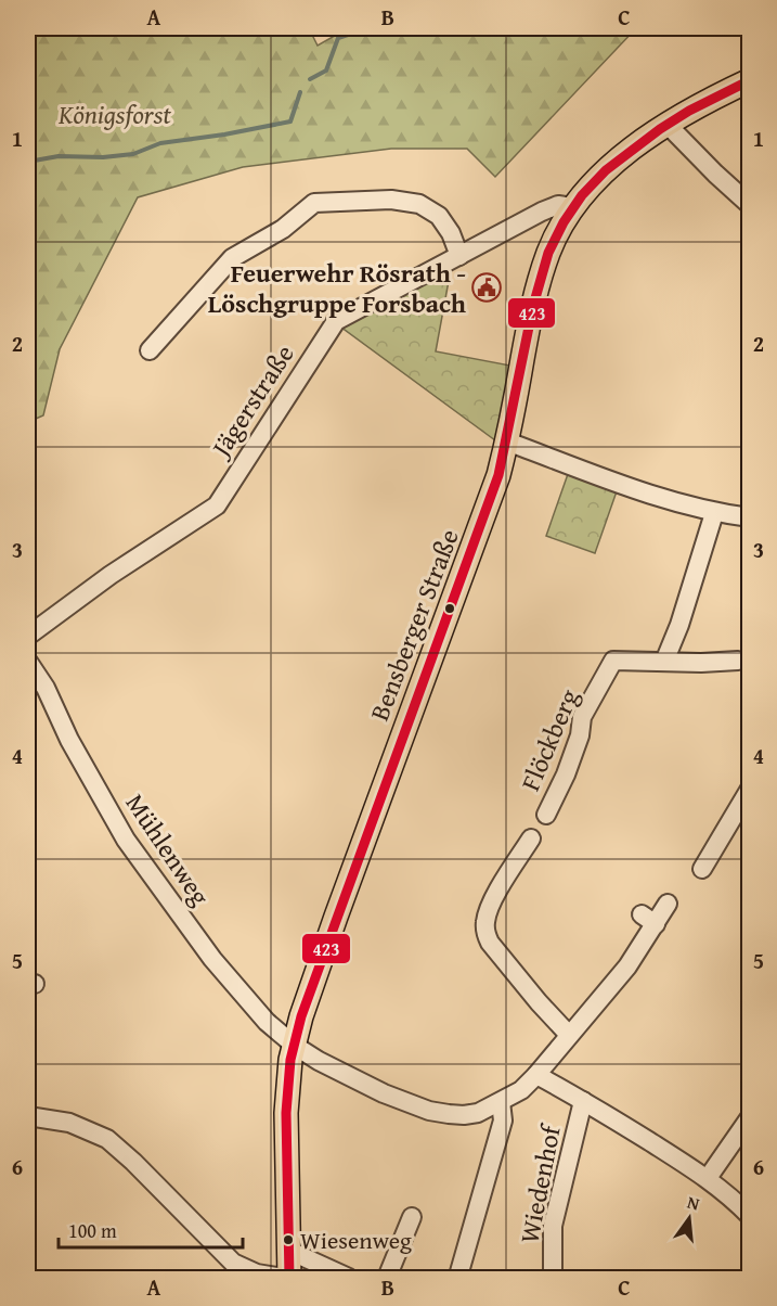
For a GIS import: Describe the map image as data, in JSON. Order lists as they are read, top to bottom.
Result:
{
  "streets": {
    "main road": ["Bensberger Straße"],
    "street": [
      "Jägerstraße",
      "Flöckberg",
      "Mühlenweg",
      "Wiedenhof"
    ]
  },
  "crossings": [
    ["Jägerstraße", "Bensberger Straße"],
    ["Bensberger Straße", "Mühlenweg"]
  ],
  "parks": ["Königsforst"],
  "places": {
    "public building": ["Feuerwehr Rösrath - Löschgruppe Forsbach"],
    "other": ["Wiesenweg"]
  },
  "lines": ["transit line 423"],
  "scale_bar": "100 m",
  "north": "top",
  "grid": {
    "columns": ["A", "B", "C"],
    "rows": [
      "1",
      "2",
      "3",
      "4",
      "5",
      "6"
    ]
  }
}
